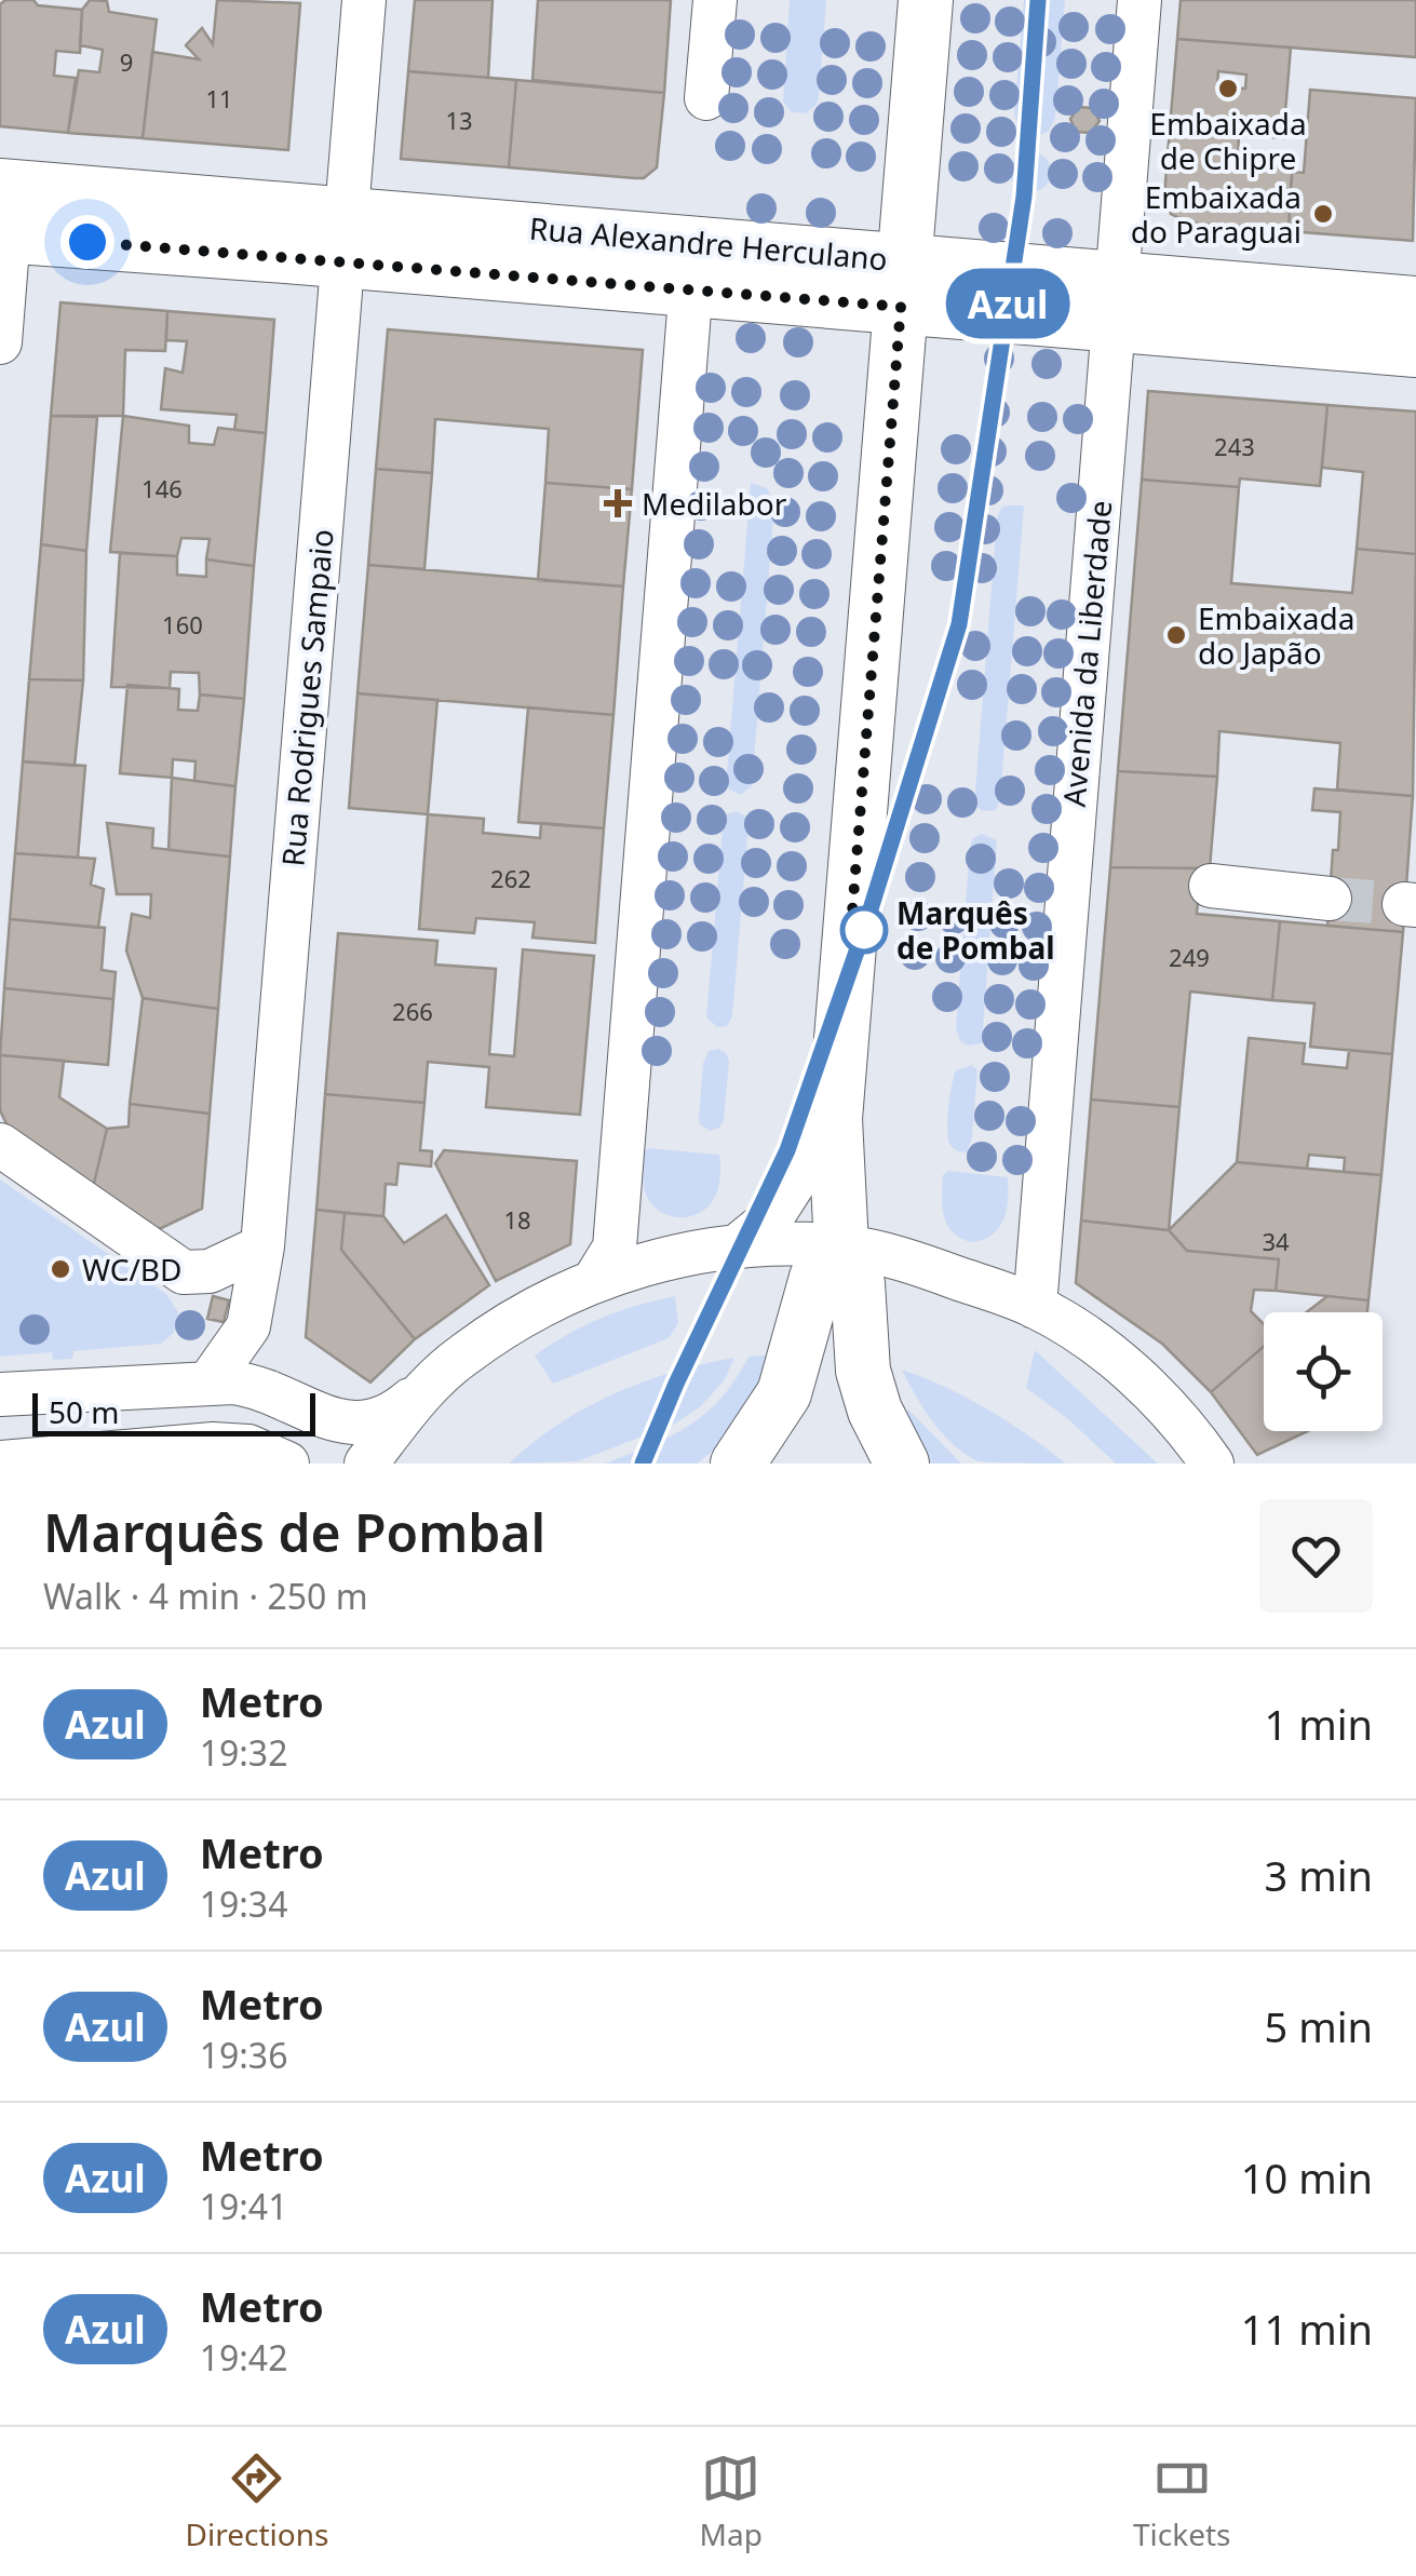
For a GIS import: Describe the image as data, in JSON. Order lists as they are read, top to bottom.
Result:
{
  "streets": {
    "main road": ["Rua Alexandre Herculano"],
    "street": ["Avenida da Liberdade", "Rua Rodrigues Sampaio"]
  },
  "crossings": [
    ["Rua Alexandre Herculano", "Avenida da Liberdade"],
    ["Rua Alexandre Herculano", "Rua Rodrigues Sampaio"]
  ],
  "places": {
    "other": [
      "Embaixada de Chipre",
      "Embaixada do Paraguai",
      "Embaixada do Japão",
      "Marquês de Pombal",
      "WC/BD"
    ],
    "health": ["Medilabor"]
  },
  "lines": ["metro line Azul"],
  "house_numbers": [
    "9",
    "11",
    "13",
    "243",
    "146",
    "160",
    "262",
    "249",
    "266",
    "18",
    "34"
  ],
  "scale_bar": "50 m",
  "page": {
    "on_map": "Azul",
    "scale": "50 m",
    "heading": ["Marquês de Pombal", "Walk · 4 min · 250 m"],
    "list": [
      {
        "mark": "Azul",
        "name": "Metro",
        "note": "19:32",
        "value": "1 min"
      },
      {
        "mark": "Azul",
        "name": "Metro",
        "note": "19:34",
        "value": "3 min"
      },
      {
        "mark": "Azul",
        "name": "Metro",
        "note": "19:36",
        "value": "5 min"
      },
      {
        "mark": "Azul",
        "name": "Metro",
        "note": "19:41",
        "value": "10 min"
      },
      {
        "mark": "Azul",
        "name": "Metro",
        "note": "19:42",
        "value": "11 min"
      }
    ],
    "tabs": ["Directions", "Map", "Tickets"]
  }
}
